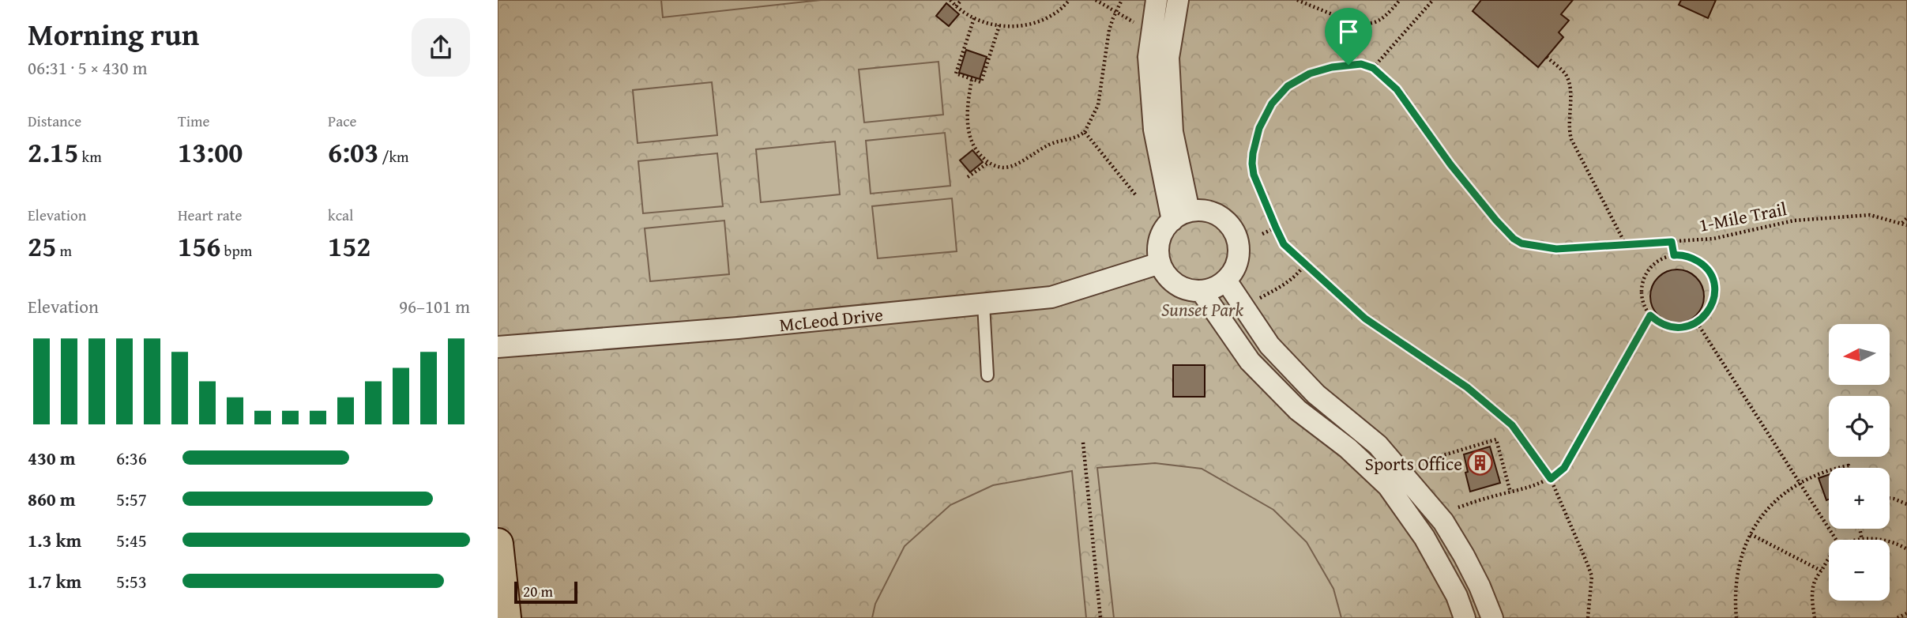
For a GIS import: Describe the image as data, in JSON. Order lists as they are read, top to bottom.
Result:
{
  "streets": {
    "street": ["McLeod Drive"],
    "path": ["1-Mile Trail"]
  },
  "parks": ["Sunset Park"],
  "places": {
    "building": ["Sports Office"]
  },
  "scale_bar": "20 m",
  "north": "left",
  "page": {
    "heading": ["Morning run", "06:31 · 5 × 430 m"],
    "stats": [
      ["Distance", "2.15 km"],
      ["Time", "13:00"],
      ["Pace", "6:03 /km"],
      ["Elevation", "25 m"],
      ["Heart rate", "156 bpm"],
      ["kcal", "152"]
    ],
    "chart": ["Elevation", "96–101 m"],
    "map_buttons": ["+", "−"],
    "list": [
      {
        "name": "430 m",
        "note": "6:36"
      },
      {
        "name": "860 m",
        "note": "5:57"
      },
      {
        "name": "1.3 km",
        "note": "5:45"
      },
      {
        "name": "1.7 km",
        "note": "5:53"
      }
    ],
    "scale": "20 m"
  }
}
